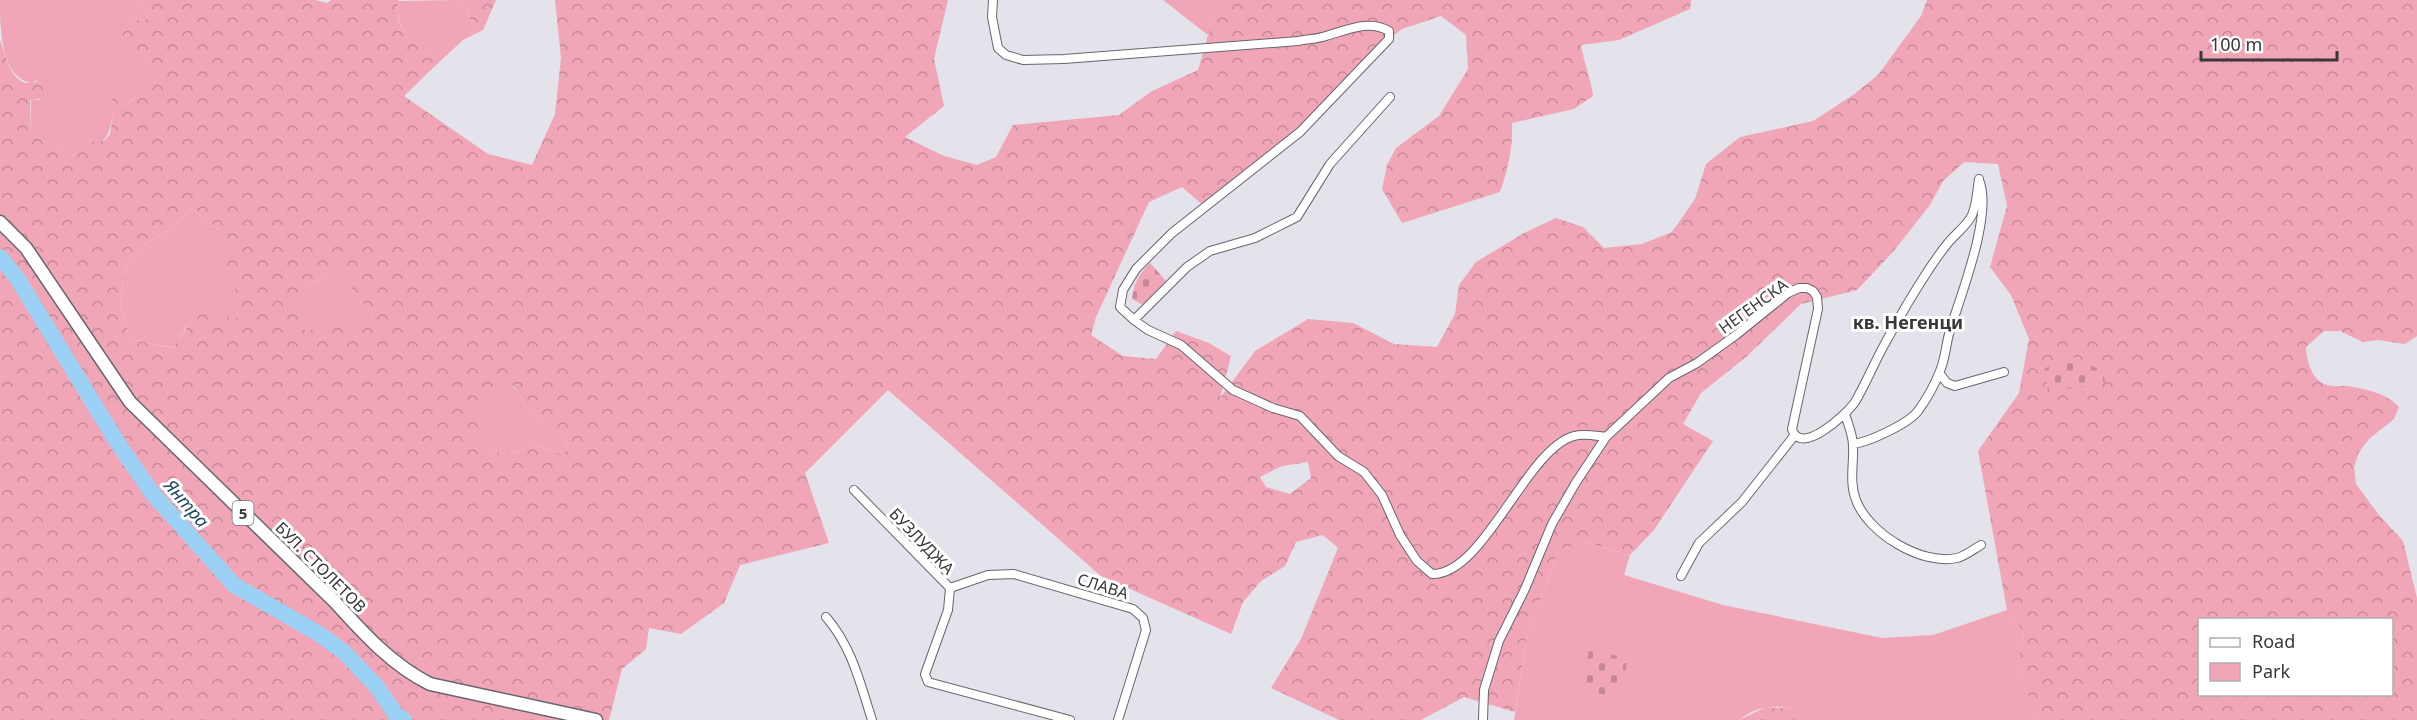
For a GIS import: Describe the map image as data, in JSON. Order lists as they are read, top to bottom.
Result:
{
  "streets": {
    "main road": ["5", "БУЛ. СТОЛЕТОВ"],
    "street": ["НЕГЕНСКА", "БУЗЛУДЖА", "СЛАВА"]
  },
  "crossings": [
    ["БУЗЛУДЖА", "СЛАВА"]
  ],
  "districts": ["кв. Негенци"],
  "water": ["Янтра"],
  "legend": ["Road", "Park"],
  "scale_bar": "100 m"
}
